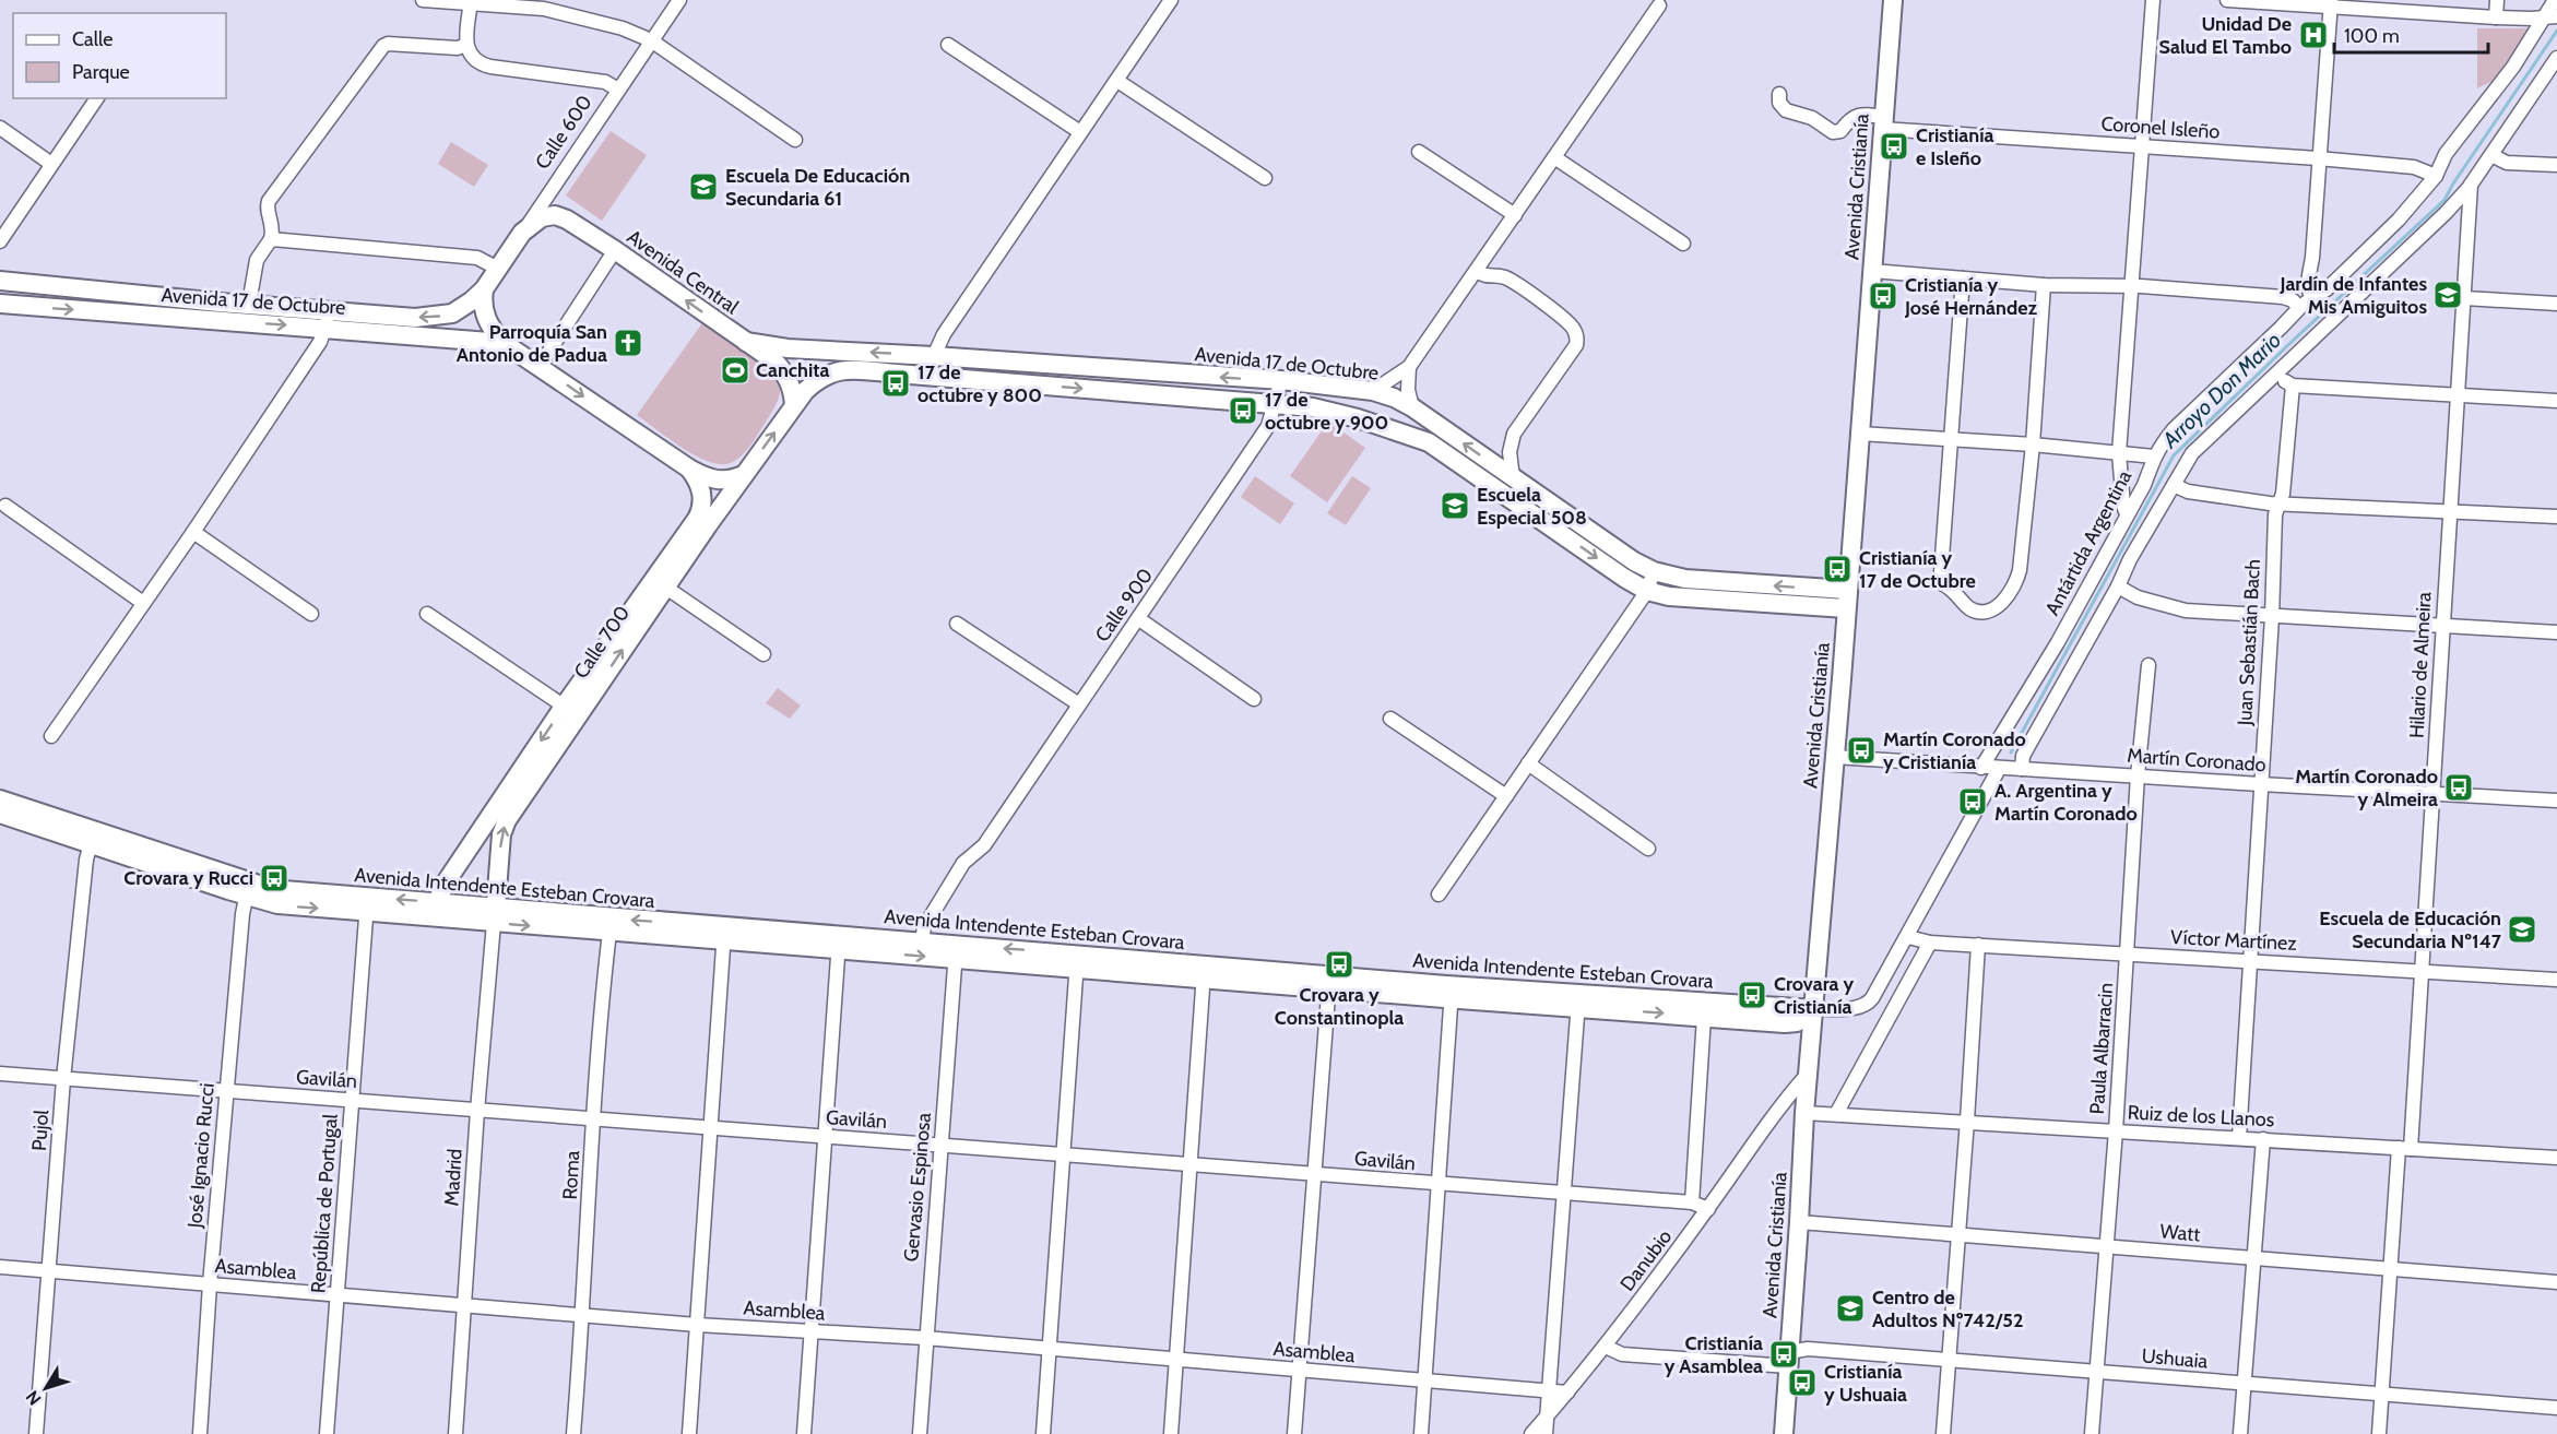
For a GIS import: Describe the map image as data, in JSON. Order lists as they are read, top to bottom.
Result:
{
  "streets": {
    "main road": [
      "Calle 600",
      "Avenida Cristianía",
      "Avenida Central",
      "Avenida 17 de Octubre",
      "Calle 700",
      "Avenida Intendente Esteban Crovara"
    ],
    "street": [
      "Coronel Isleño",
      "Antártida Argentina",
      "Calle 900",
      "Juan Sebastián Bach",
      "Hilario de Almeira",
      "Martín Coronado",
      "Víctor Martínez",
      "Paula Albarracin",
      "Gavilán",
      "Ruiz de los Llanos",
      "Pujol",
      "José Ignacio Rucci",
      "Roma",
      "Madrid",
      "Gervasio Espinosa",
      "República de Portugal",
      "Watt",
      "Danubio",
      "Asamblea",
      "Ushuaia"
    ]
  },
  "crossings": [
    ["Coronel Isleño", "Avenida Cristianía"],
    ["Coronel Isleño", "Antártida Argentina"],
    ["Calle 600", "Avenida 17 de Octubre"],
    ["Avenida Cristianía", "Avenida 17 de Octubre"],
    ["Avenida Cristianía", "Martín Coronado"],
    ["Avenida Cristianía", "Avenida Intendente Esteban Crovara"],
    ["Avenida Cristianía", "Ruiz de los Llanos"],
    ["Avenida Cristianía", "Watt"],
    ["Avenida Cristianía", "Danubio"],
    ["Avenida Cristianía", "Ushuaia"],
    ["Avenida Central", "Avenida 17 de Octubre"],
    ["Avenida Central", "Calle 700"],
    ["Avenida 17 de Octubre", "Calle 900"],
    ["Avenida 17 de Octubre", "Calle 700"],
    ["Antártida Argentina", "Martín Coronado"],
    ["Calle 900", "Avenida Intendente Esteban Crovara"],
    ["Calle 700", "Avenida Intendente Esteban Crovara"],
    ["Calle 700", "Madrid"],
    ["Juan Sebastián Bach", "Martín Coronado"],
    ["Juan Sebastián Bach", "Víctor Martínez"],
    ["Juan Sebastián Bach", "Ruiz de los Llanos"],
    ["Hilario de Almeira", "Martín Coronado"],
    ["Hilario de Almeira", "Víctor Martínez"],
    ["Hilario de Almeira", "Ruiz de los Llanos"],
    ["Hilario de Almeira", "Watt"],
    ["Hilario de Almeira", "Ushuaia"],
    ["Martín Coronado", "Paula Albarracin"],
    ["Avenida Intendente Esteban Crovara", "Pujol"],
    ["Avenida Intendente Esteban Crovara", "José Ignacio Rucci"],
    ["Avenida Intendente Esteban Crovara", "Roma"],
    ["Avenida Intendente Esteban Crovara", "Madrid"],
    ["Avenida Intendente Esteban Crovara", "Gervasio Espinosa"],
    ["Avenida Intendente Esteban Crovara", "República de Portugal"],
    ["Víctor Martínez", "Paula Albarracin"],
    ["Paula Albarracin", "Ruiz de los Llanos"],
    ["Paula Albarracin", "Watt"],
    ["Paula Albarracin", "Ushuaia"],
    ["Gavilán", "Pujol"],
    ["Gavilán", "José Ignacio Rucci"],
    ["Gavilán", "Roma"],
    ["Gavilán", "Madrid"],
    ["Gavilán", "Gervasio Espinosa"],
    ["Gavilán", "República de Portugal"],
    ["Gavilán", "Danubio"],
    ["Pujol", "Asamblea"],
    ["José Ignacio Rucci", "Asamblea"],
    ["Roma", "Asamblea"],
    ["Madrid", "Asamblea"],
    ["Gervasio Espinosa", "Asamblea"],
    ["República de Portugal", "Asamblea"],
    ["Danubio", "Asamblea"]
  ],
  "water": ["Arroyo Don Mario"],
  "places": {
    "hospital": ["Unidad De Salud El Tambo"],
    "bus stop": [
      "Cristianía e Isleño",
      "Cristianía y José Hernández",
      "17 de octubre y 800",
      "17 de octubre y 900",
      "Cristianía y 17 de Octubre",
      "Martín Coronado y Cristianía",
      "Martín Coronado y Almeira",
      "A. Argentina y Martín Coronado",
      "Crovara y Rucci",
      "Crovara y Constantinopla",
      "Crovara y Cristianía",
      "Cristianía y Asamblea",
      "Cristianía y Ushuaia"
    ],
    "school or university": [
      "Escuela De Educación Secundaria 61",
      "Jardín de Infantes Mis Amiguitos",
      "Escuela Especial 508",
      "Escuela de Educación Secundaria Nº147",
      "Centro de Adultos Nº742/52"
    ],
    "church": ["Parroquía San Antonio de Padua"],
    "sports": ["Canchita"]
  },
  "legend": ["Calle", "Parque"],
  "scale_bar": "100 m",
  "north": "bottom left"
}
